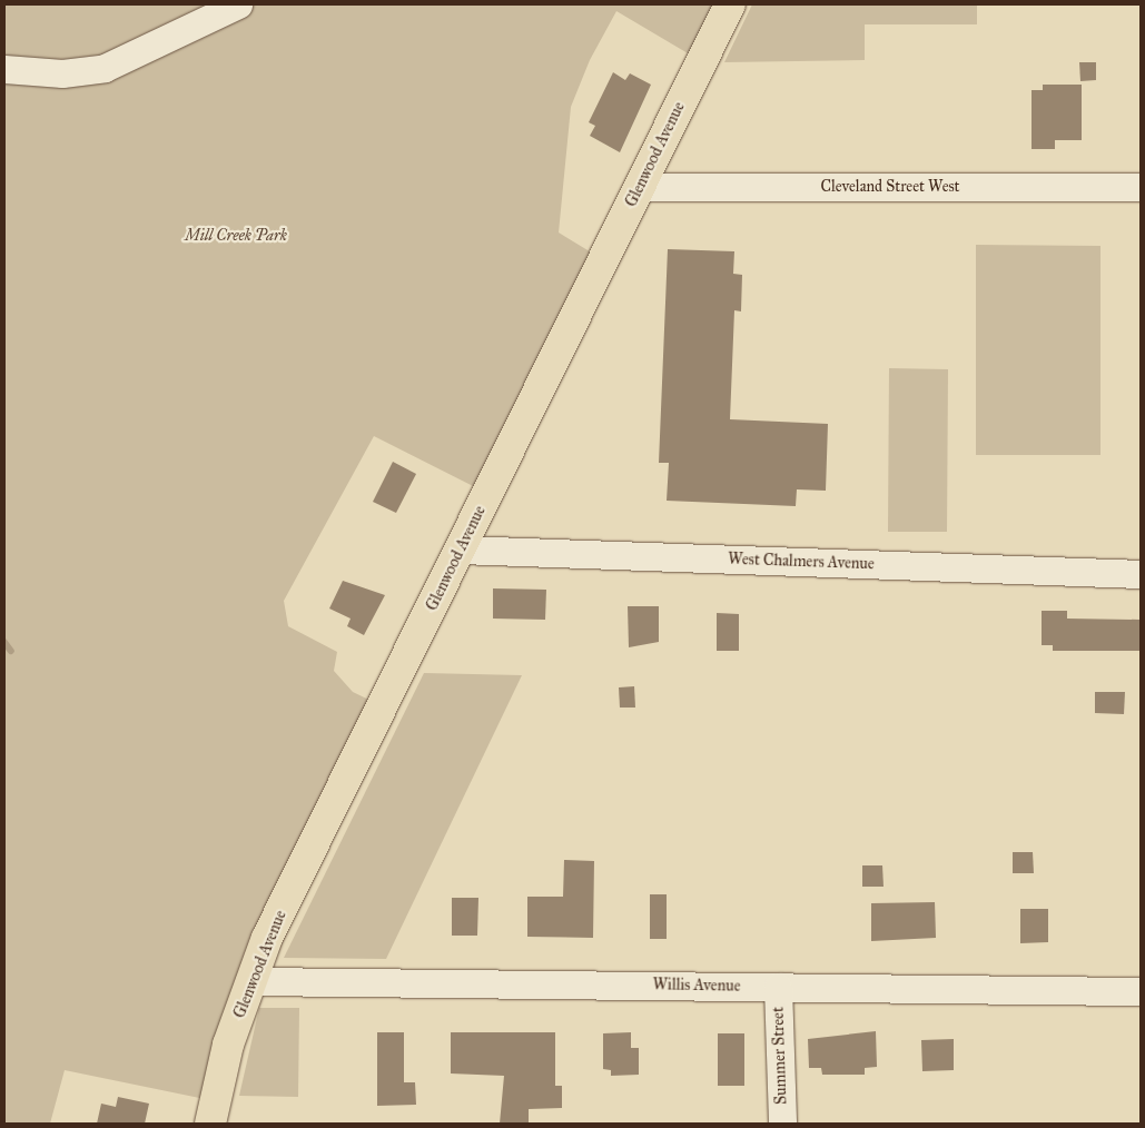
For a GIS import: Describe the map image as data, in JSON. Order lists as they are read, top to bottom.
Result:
{
  "streets": {
    "main road": ["Glenwood Avenue"],
    "street": [
      "Cleveland Street West",
      "West Chalmers Avenue",
      "Willis Avenue",
      "Summer Street"
    ]
  },
  "crossings": [
    ["Glenwood Avenue", "Cleveland Street West"],
    ["Glenwood Avenue", "West Chalmers Avenue"],
    ["Glenwood Avenue", "Willis Avenue"],
    ["Willis Avenue", "Summer Street"]
  ],
  "parks": ["Mill Creek Park"]
}
